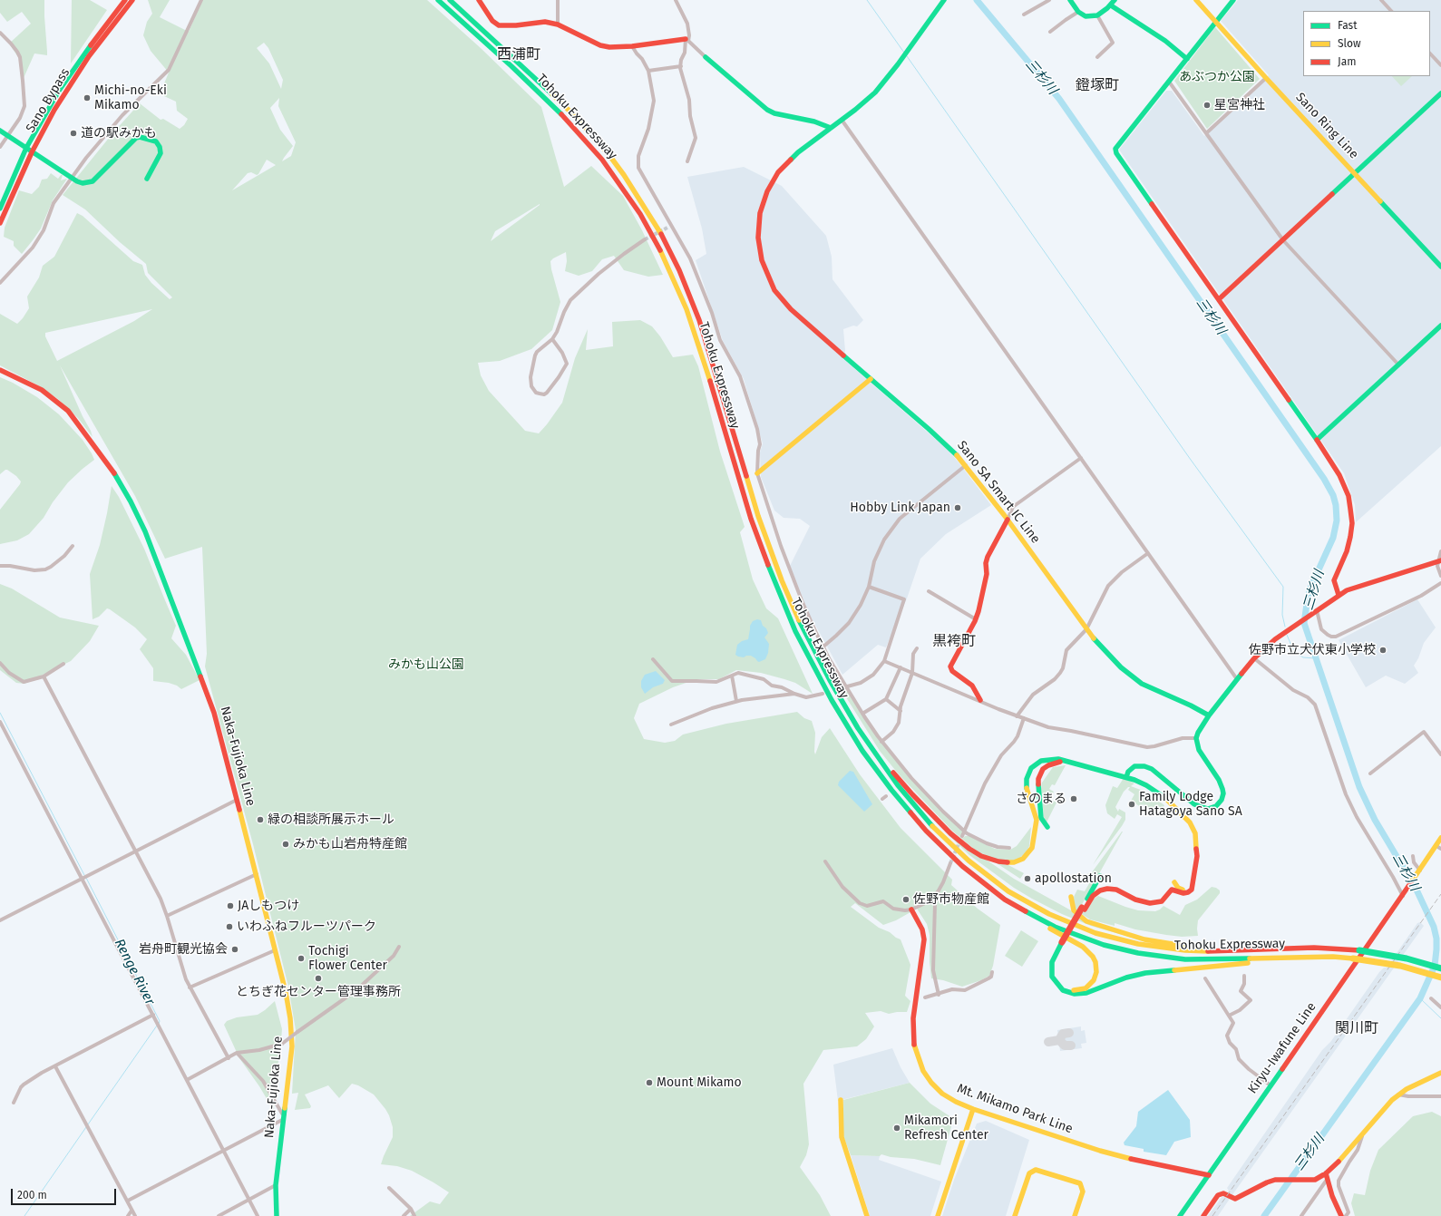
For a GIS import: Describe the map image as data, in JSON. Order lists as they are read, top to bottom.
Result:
{
  "streets": {
    "main road": [
      "Sano Bypass",
      "Tohoku Expressway",
      "Sano Ring Line",
      "Sano SA Smart IC Line",
      "Naka-Fujioka Line",
      "Kiryu-Iwafune Line",
      "Mt. Mikamo Park Line"
    ]
  },
  "crossings": [
    ["Kiryu-Iwafune Line", "Mt. Mikamo Park Line"]
  ],
  "districts": [
    "西浦町",
    "鐙塚町",
    "黒袴町",
    "関川町"
  ],
  "water": ["三杉川", "Renge River"],
  "parks": ["あぶつか公園", "みかも山公園"],
  "places": [
    "Michi-no-Eki Mikamo",
    "星宮神社",
    "道の駅みかも",
    "Hobby Link Japan",
    "佐野市立犬伏東小学校",
    "さのまる",
    "Family Lodge Hatagoya Sano SA",
    "緑の相談所展示ホール",
    "みかも山岩舟特産館",
    "apollostation",
    "佐野市物産館",
    "JAしもつけ",
    "いわふねフルーツパーク",
    "岩舟町観光協会",
    "Tochigi Flower Center",
    "とちぎ花センター管理事務所",
    "Mount Mikamo",
    "Mikamori Refresh Center"
  ],
  "legend": ["Fast", "Slow", "Jam"],
  "scale_bar": "200 m"
}
